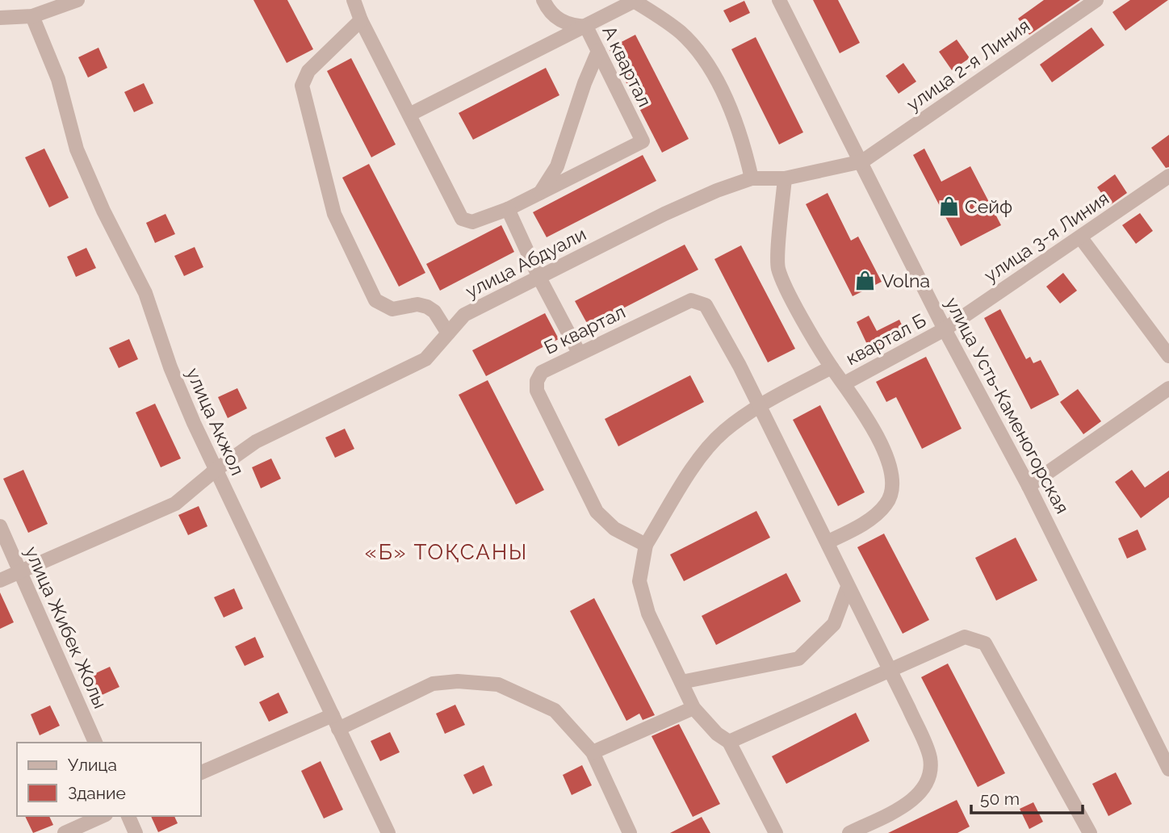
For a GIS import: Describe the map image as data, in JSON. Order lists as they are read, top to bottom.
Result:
{
  "streets": {
    "street": [
      "улица 2-я Линия",
      "А квартал",
      "улица 3-я Линия",
      "улица Абдуали",
      "Б квартал",
      "квартал Б",
      "улица Усть-Каменогорская",
      "улица Акжол",
      "улица Жибек Жолы"
    ]
  },
  "crossings": [
    ["улица 2-я Линия", "улица Усть-Каменогорская"],
    ["улица 3-я Линия", "квартал Б"],
    ["улица 3-я Линия", "улица Усть-Каменогорская"],
    ["улица Абдуали", "улица Акжол"],
    ["улица Абдуали", "улица Жибек Жолы"],
    ["квартал Б", "улица Усть-Каменогорская"]
  ],
  "districts": ["«Б» ТОҚСАНЫ"],
  "places": {
    "shop": ["Сейф", "Volna"]
  },
  "legend": ["Улица", "Здание"],
  "scale_bar": "50 m"
}
